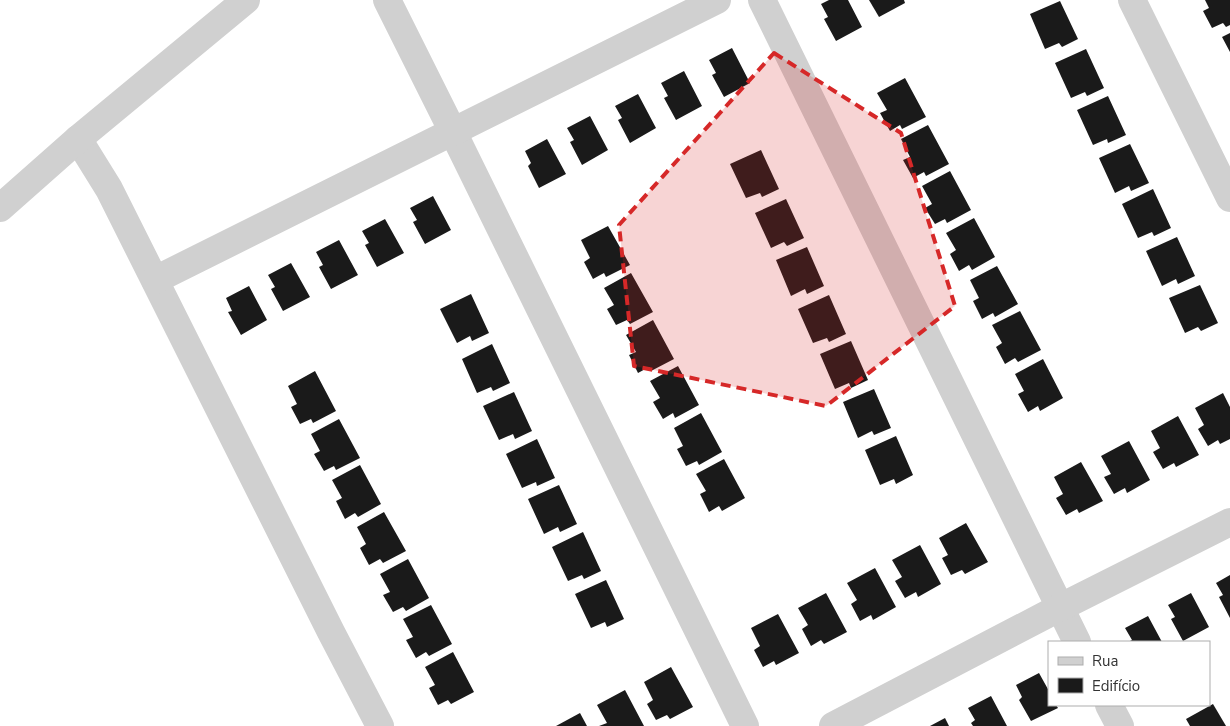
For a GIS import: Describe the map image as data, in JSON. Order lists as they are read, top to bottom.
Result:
{
  "legend": ["Rua", "Edifício"]
}
